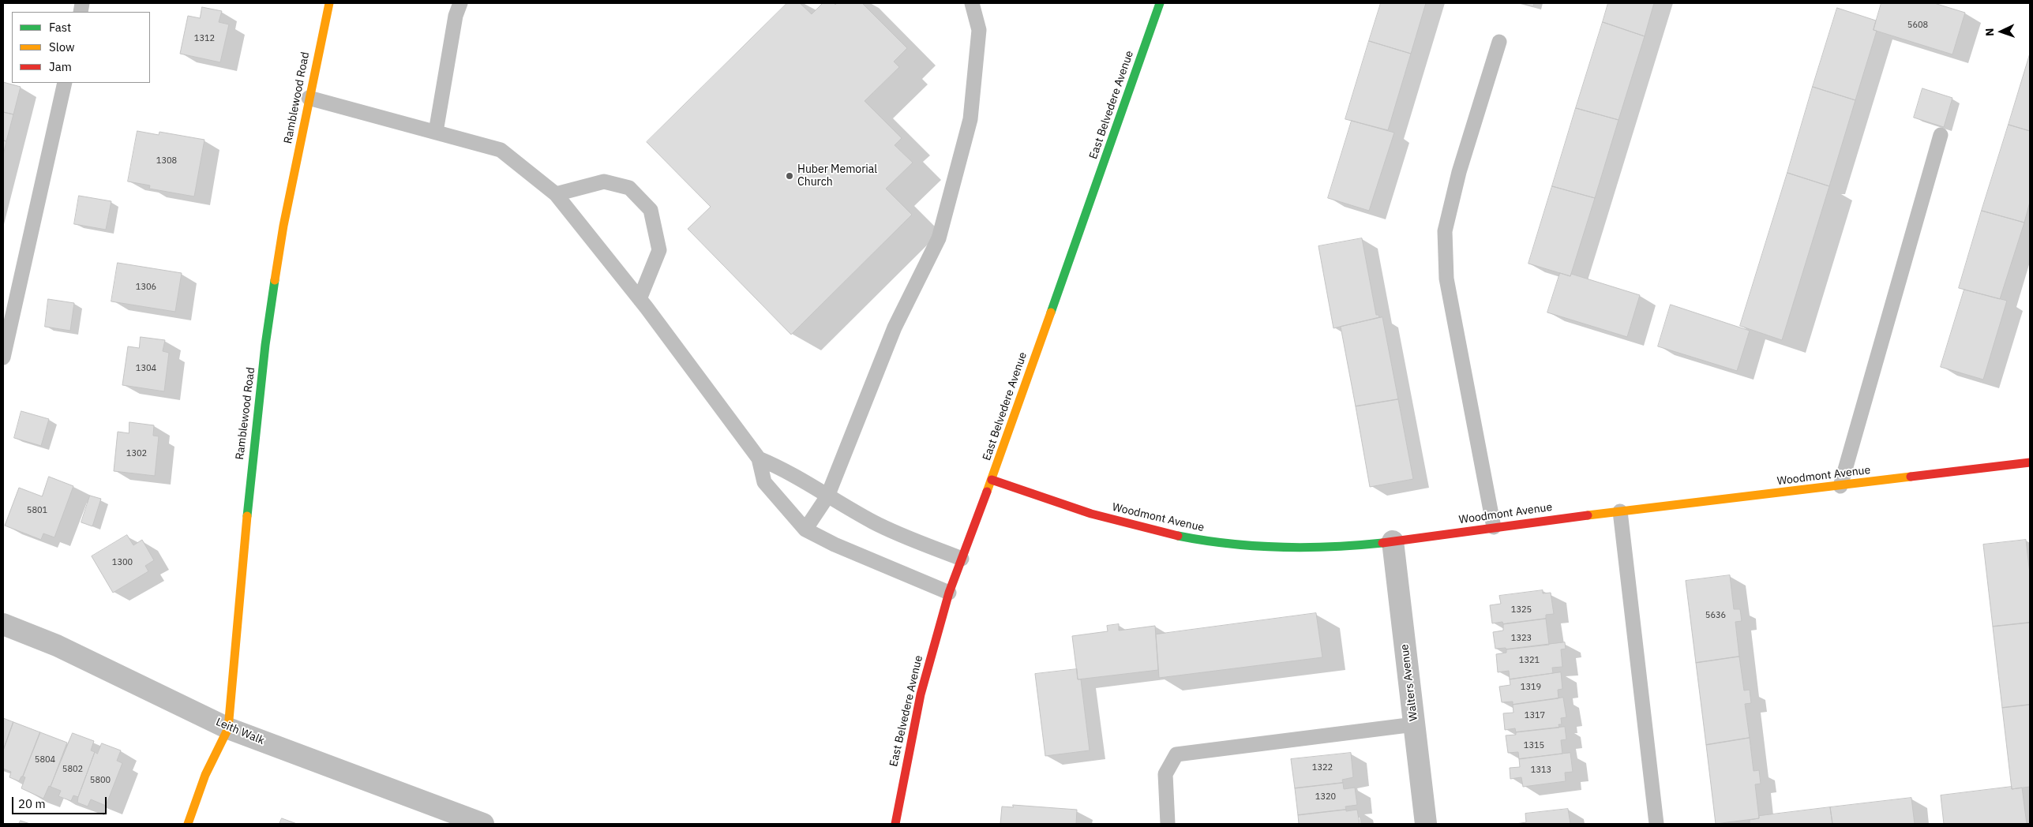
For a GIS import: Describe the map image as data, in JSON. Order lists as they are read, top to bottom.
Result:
{
  "streets": {
    "street": [
      "Ramblewood Road",
      "East Belvedere Avenue",
      "Woodmont Avenue",
      "Walters Avenue",
      "Leith Walk"
    ]
  },
  "crossings": [
    ["Ramblewood Road", "Leith Walk"],
    ["East Belvedere Avenue", "Woodmont Avenue"],
    ["Woodmont Avenue", "Walters Avenue"]
  ],
  "places": ["Huber Memorial Church"],
  "house_numbers": [
    "5608",
    "1312",
    "1308",
    "1306",
    "1304",
    "1302",
    "5801",
    "1300",
    "1325",
    "5636",
    "1323",
    "1321",
    "1319",
    "1317",
    "1315",
    "5804",
    "1322",
    "5802",
    "1313",
    "5800",
    "1320"
  ],
  "legend": ["Fast", "Slow", "Jam"],
  "scale_bar": "20 m",
  "north": "left"
}
